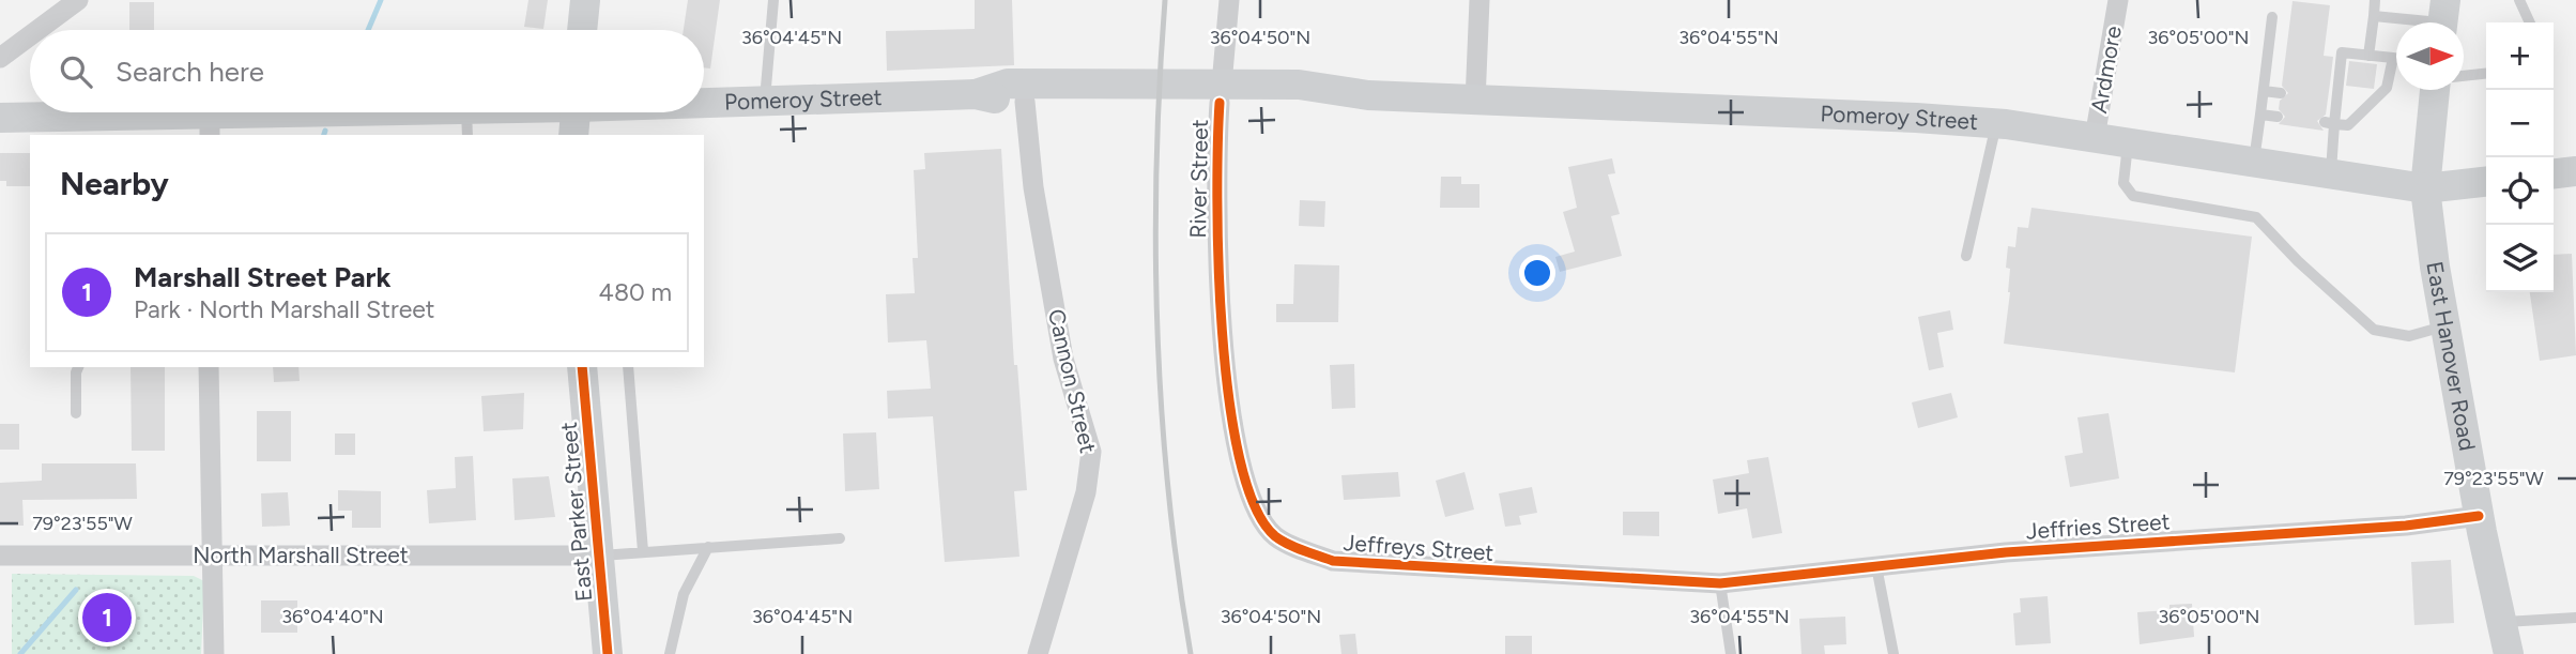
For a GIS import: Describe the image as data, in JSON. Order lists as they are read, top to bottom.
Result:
{
  "streets": {
    "street": [
      "Ardmore",
      "Pomeroy Street",
      "River Street",
      "East Hanover Road",
      "Cannon Street",
      "East Parker Street",
      "Jeffries Street",
      "Jeffreys Street",
      "North Marshall Street"
    ]
  },
  "crossings": [
    ["Ardmore", "Pomeroy Street"],
    ["Pomeroy Street", "River Street"],
    ["Pomeroy Street", "East Hanover Road"],
    ["Pomeroy Street", "Cannon Street"],
    ["River Street", "Jeffreys Street"],
    ["East Hanover Road", "Jeffries Street"],
    ["East Parker Street", "North Marshall Street"],
    ["Jeffries Street", "Jeffreys Street"]
  ],
  "north": "right",
  "page": {
    "map_buttons": ["+", "−"],
    "search": "Search here",
    "heading": "Nearby",
    "list": [
      {
        "mark": "1",
        "name": "Marshall Street Park",
        "note": "Park · North Marshall Street",
        "value": "480 m"
      }
    ],
    "pins": "1"
  },
  "coordinates": [
    "36°04'45\"N",
    "36°04'50\"N",
    "36°04'55\"N",
    "36°05'00\"N",
    "79°23'55\"W",
    "36°04'40\"N"
  ]
}
